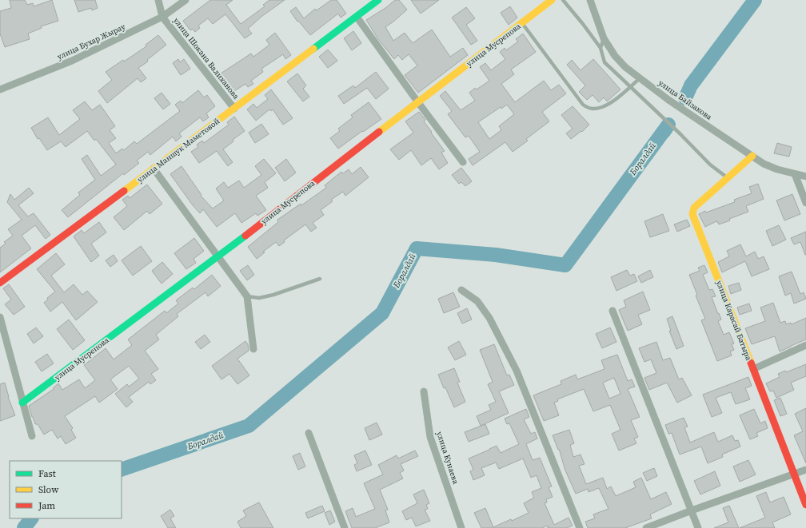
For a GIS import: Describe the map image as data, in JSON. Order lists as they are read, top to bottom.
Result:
{
  "streets": {
    "street": [
      "улица Бухар Жырау",
      "улица Мусрепова",
      "улица Шокана Валиханова",
      "улица Байзакова",
      "улица Маншук Маметовой",
      "улица Карасай Батыра",
      "улица Кунаева"
    ]
  },
  "crossings": [
    ["улица Бухар Жырау", "улица Шокана Валиханова"],
    ["улица Шокана Валиханова", "улица Маншук Маметовой"],
    ["улица Байзакова", "улица Карасай Батыра"]
  ],
  "water": ["Боралдай"],
  "legend": ["Fast", "Slow", "Jam"]
}
